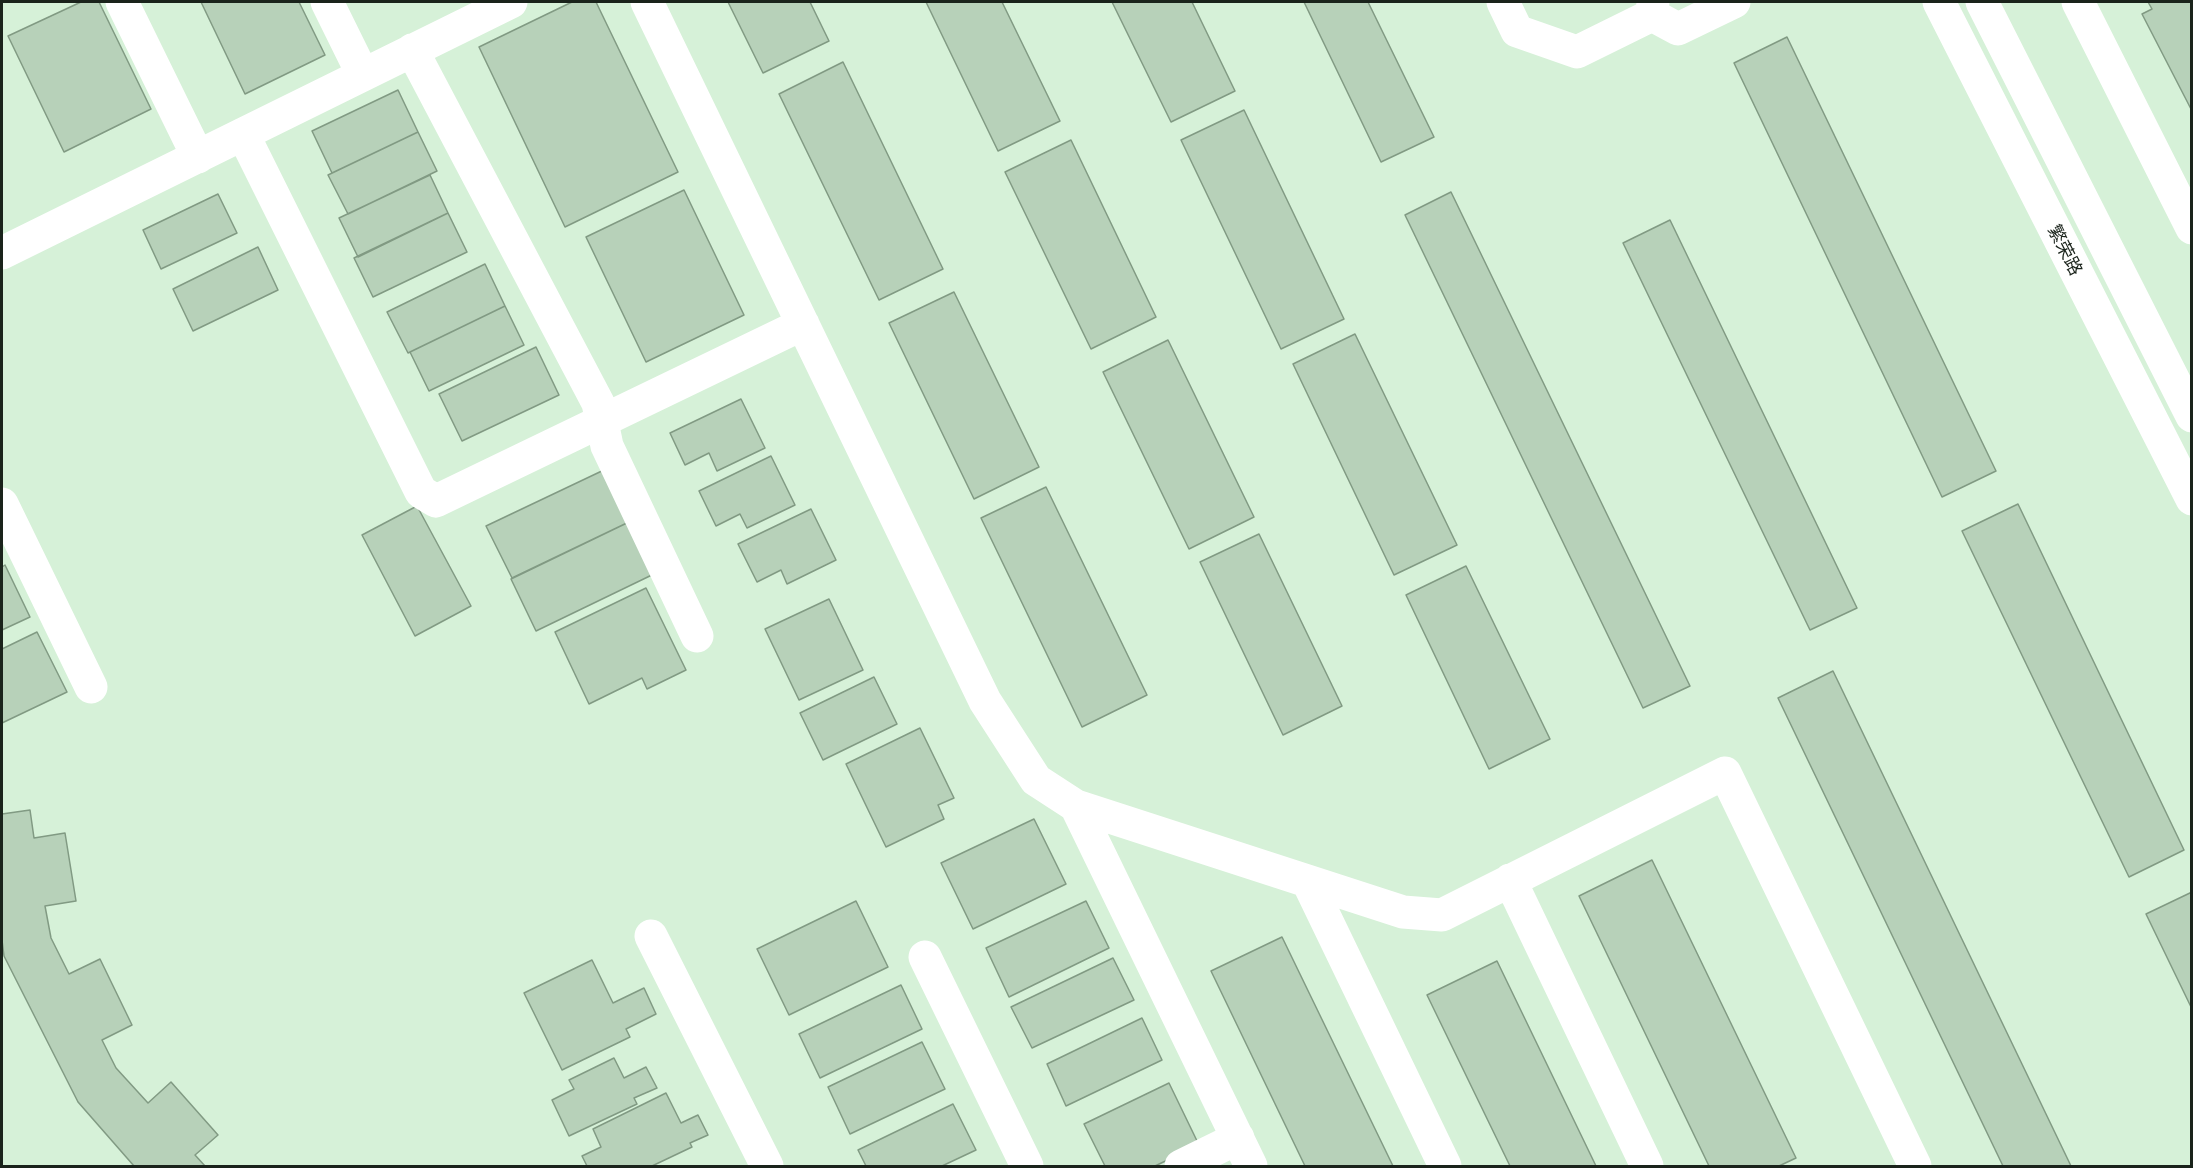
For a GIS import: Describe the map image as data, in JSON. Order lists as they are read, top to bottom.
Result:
{
  "streets": {
    "main road": ["繁荣路"]
  }
}
